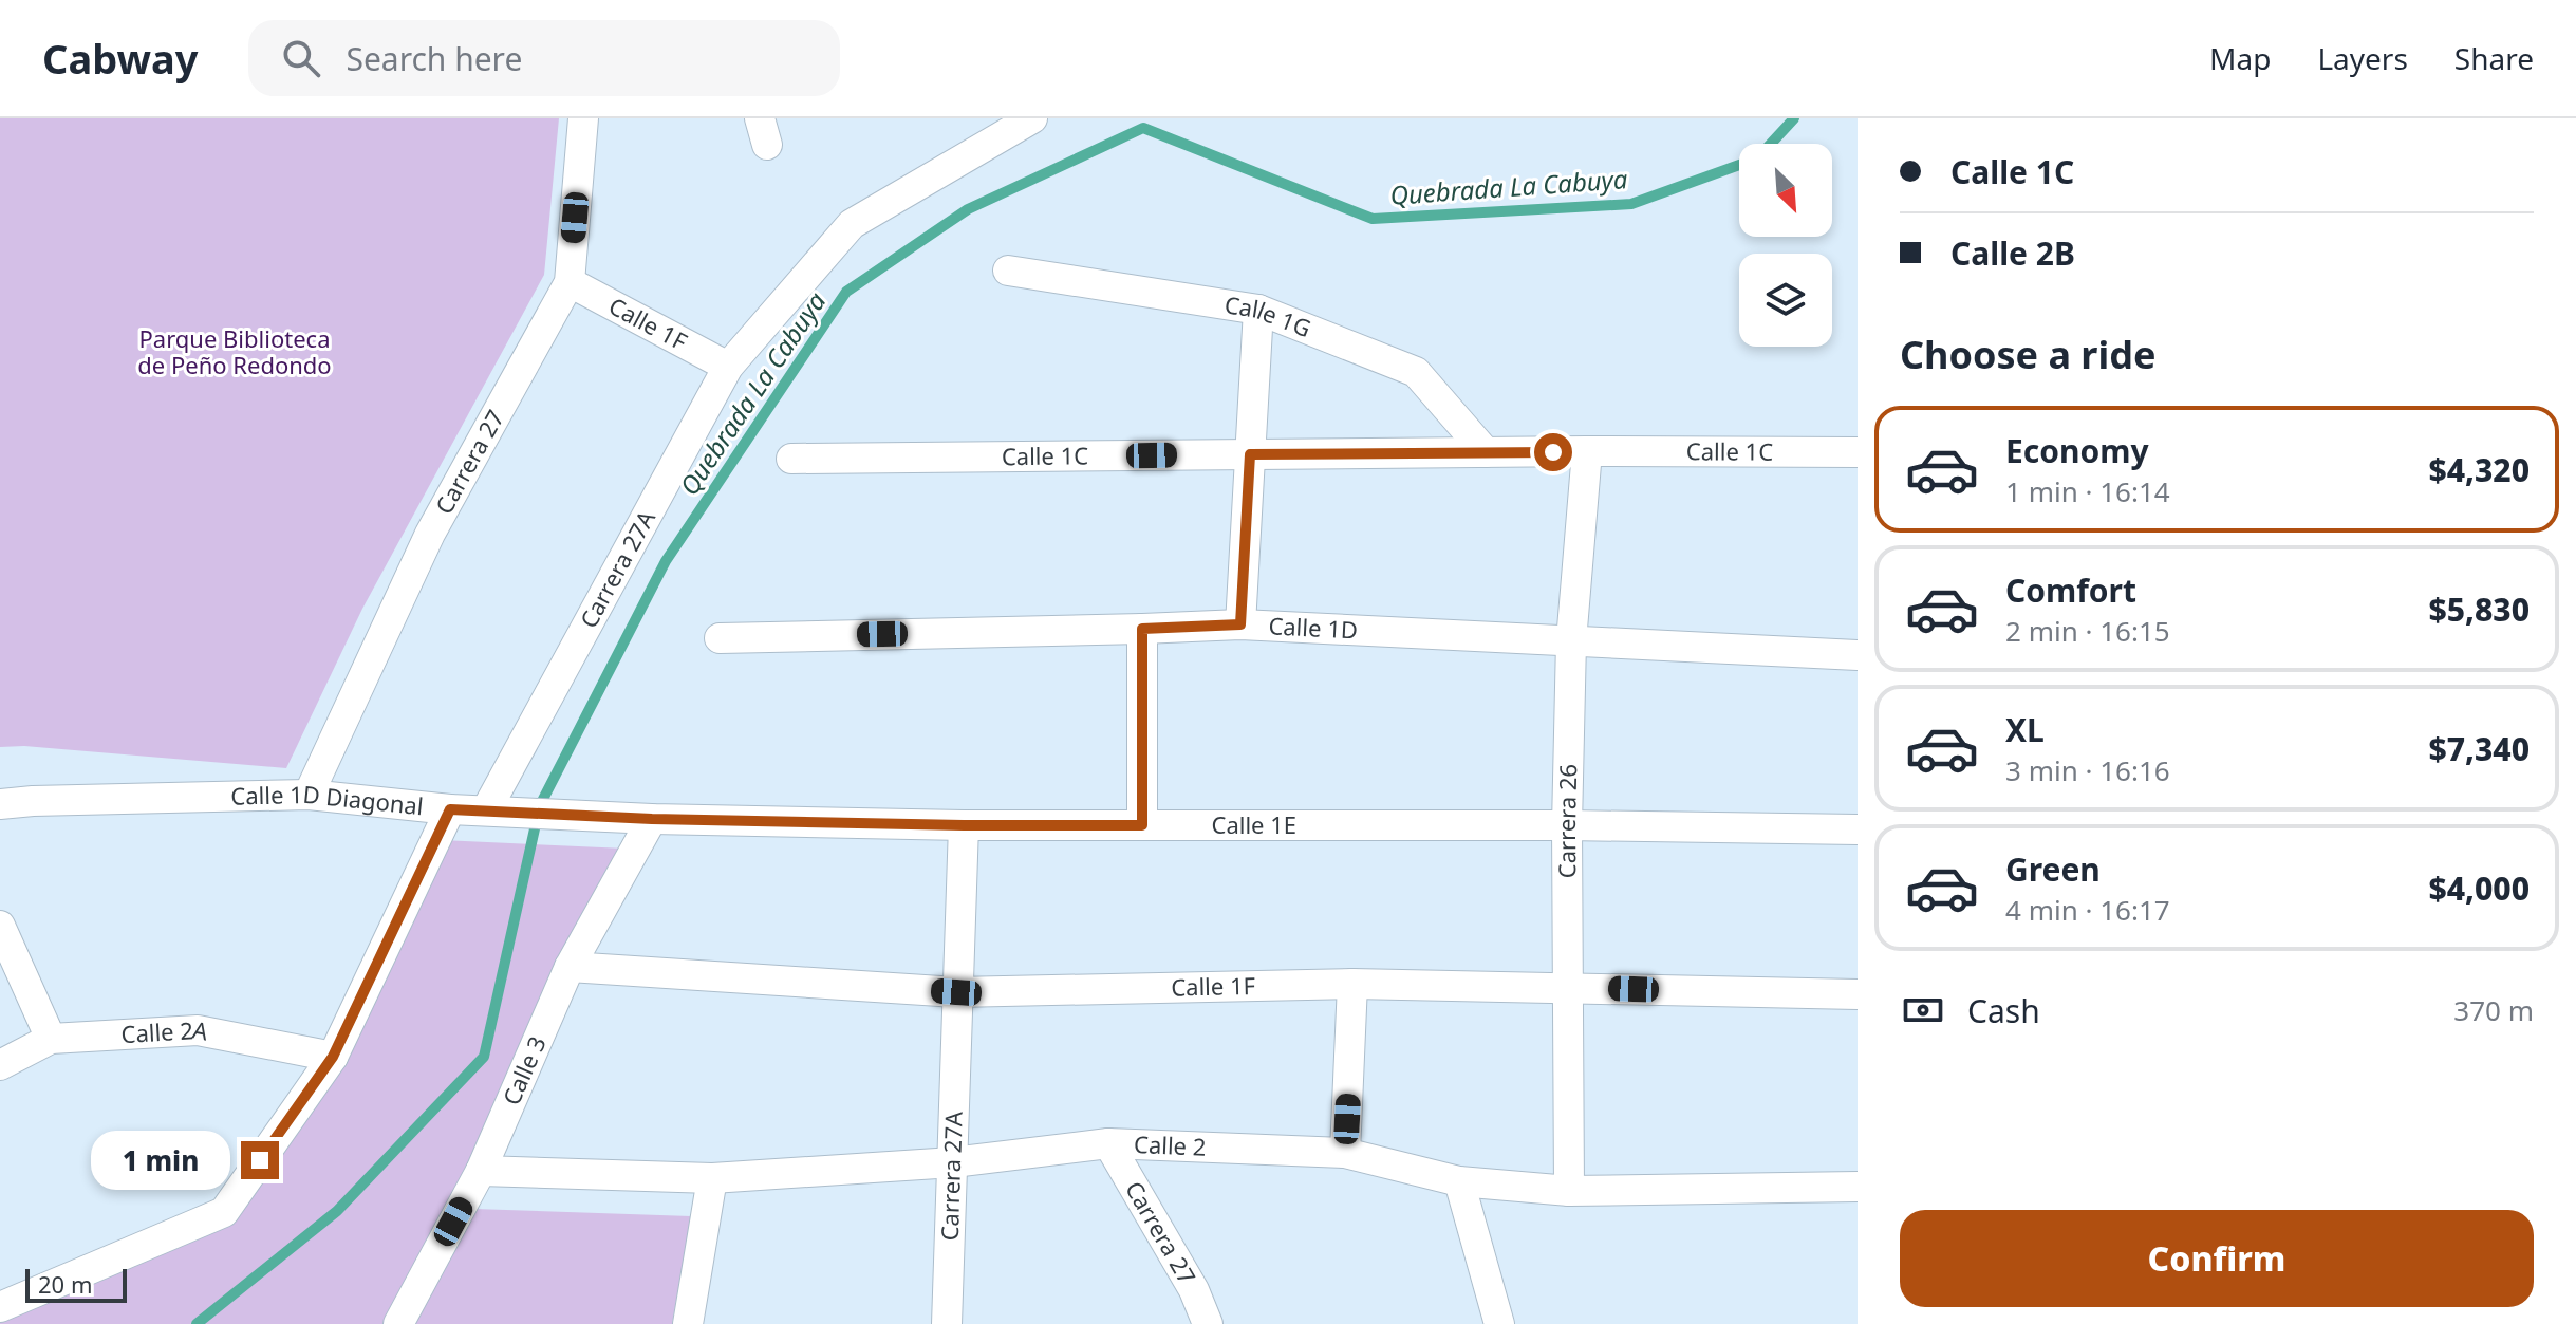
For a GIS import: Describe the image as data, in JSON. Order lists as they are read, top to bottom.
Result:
{
  "streets": {
    "street": [
      "Calle 1G",
      "Calle 1F",
      "Calle 1C",
      "Carrera 27",
      "Carrera 27A",
      "Calle 1D",
      "Calle 1D Diagonal",
      "Carrera 26",
      "Calle 1E",
      "Calle 2A",
      "Calle 3",
      "Calle 2"
    ]
  },
  "crossings": [
    ["Calle 1G", "Calle 1C"],
    ["Calle 1F", "Carrera 27"],
    ["Calle 1F", "Carrera 27A"],
    ["Calle 1F", "Carrera 26"],
    ["Calle 1F", "Calle 3"],
    ["Calle 1C", "Carrera 26"],
    ["Carrera 27", "Calle 1D Diagonal"],
    ["Carrera 27", "Calle 2"],
    ["Carrera 27A", "Calle 1D Diagonal"],
    ["Carrera 27A", "Calle 1E"],
    ["Carrera 27A", "Calle 2"],
    ["Calle 1D", "Carrera 26"],
    ["Calle 1D Diagonal", "Calle 1E"],
    ["Calle 1D Diagonal", "Calle 3"],
    ["Carrera 26", "Calle 1E"],
    ["Carrera 26", "Calle 2"],
    ["Calle 1E", "Calle 3"],
    ["Calle 3", "Calle 2"]
  ],
  "water": ["Quebrada La Cabuya"],
  "parks": ["Parque Biblioteca de Peño Redondo"],
  "scale_bar": "20 m",
  "north": "bottom right",
  "page": {
    "header": "Cabway",
    "search": "Search here",
    "nav": ["Map", "Layers", "Share"],
    "banner": ["Calle 1C", "Calle 2B"],
    "heading": "Choose a ride",
    "list": [
      {
        "name": "Economy",
        "note": "1 min · 16:14",
        "value": "$4,320"
      },
      {
        "name": "Comfort",
        "note": "2 min · 16:15",
        "value": "$5,830"
      },
      {
        "name": "XL",
        "note": "3 min · 16:16",
        "value": "$7,340"
      },
      {
        "name": "Green",
        "note": "4 min · 16:17",
        "value": "$4,000"
      }
    ],
    "pay": ["Cash", "370 m"],
    "bubble": "1 min",
    "buttons": "Confirm",
    "scale": "20 m"
  }
}
